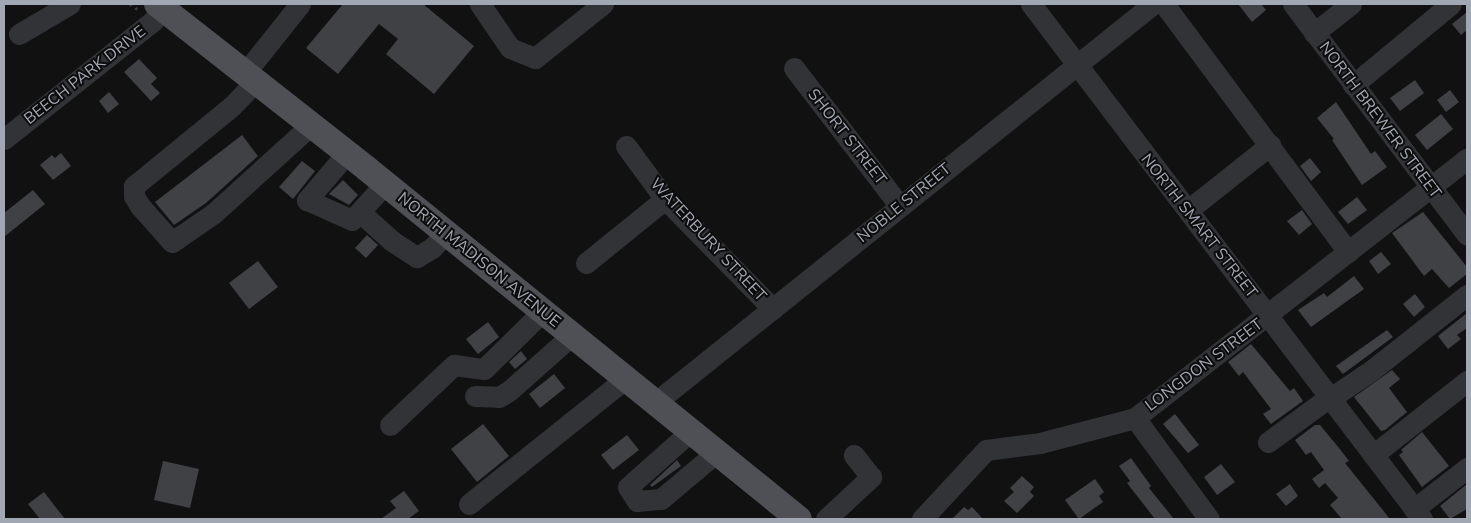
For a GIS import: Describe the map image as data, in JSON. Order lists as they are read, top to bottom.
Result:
{
  "streets": {
    "main road": ["NORTH MADISON AVENUE"],
    "street": [
      "BEECH PARK DRIVE",
      "NORTH BREWER STREET",
      "SHORT STREET",
      "NOBLE STREET",
      "NORTH SMART STREET",
      "WATERBURY STREET",
      "LONGDON STREET"
    ]
  },
  "crossings": [
    ["BEECH PARK DRIVE", "NORTH MADISON AVENUE"],
    ["NORTH BREWER STREET", "LONGDON STREET"],
    ["SHORT STREET", "NOBLE STREET"],
    ["NOBLE STREET", "NORTH SMART STREET"],
    ["NOBLE STREET", "WATERBURY STREET"],
    ["NOBLE STREET", "NORTH MADISON AVENUE"],
    ["NORTH SMART STREET", "LONGDON STREET"]
  ]
}
